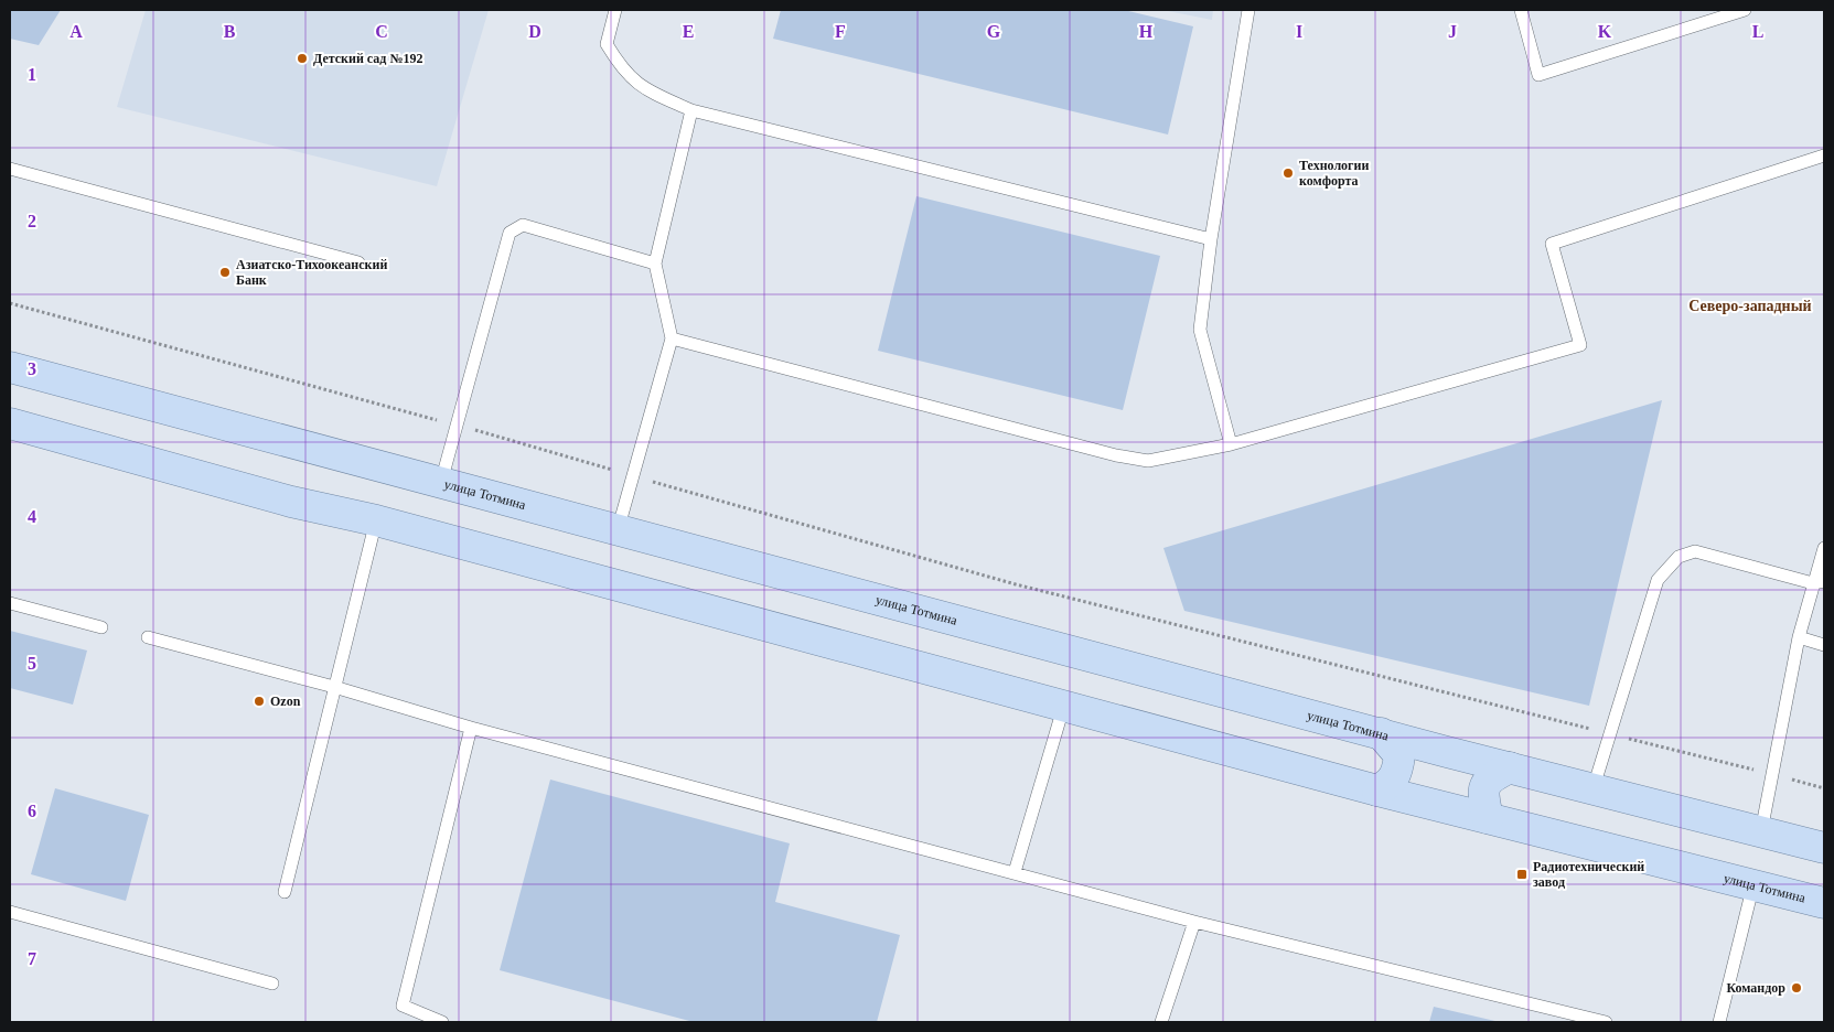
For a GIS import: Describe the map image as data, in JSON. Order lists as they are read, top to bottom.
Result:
{
  "streets": {
    "main road": ["улица Тотмина"]
  },
  "districts": ["Северо-западный"],
  "places": {
    "other": [
      "Детский сад №192",
      "Технологии комфорта",
      "Азиатско-Тихоокеанский Банк",
      "Ozon",
      "Командор"
    ],
    "transit": ["Радиотехнический завод"]
  },
  "grid": {
    "columns": [
      "A",
      "B",
      "C",
      "D",
      "E",
      "F",
      "G",
      "H",
      "I",
      "J",
      "K",
      "L"
    ],
    "rows": [
      "1",
      "2",
      "3",
      "4",
      "5",
      "6",
      "7"
    ]
  }
}
